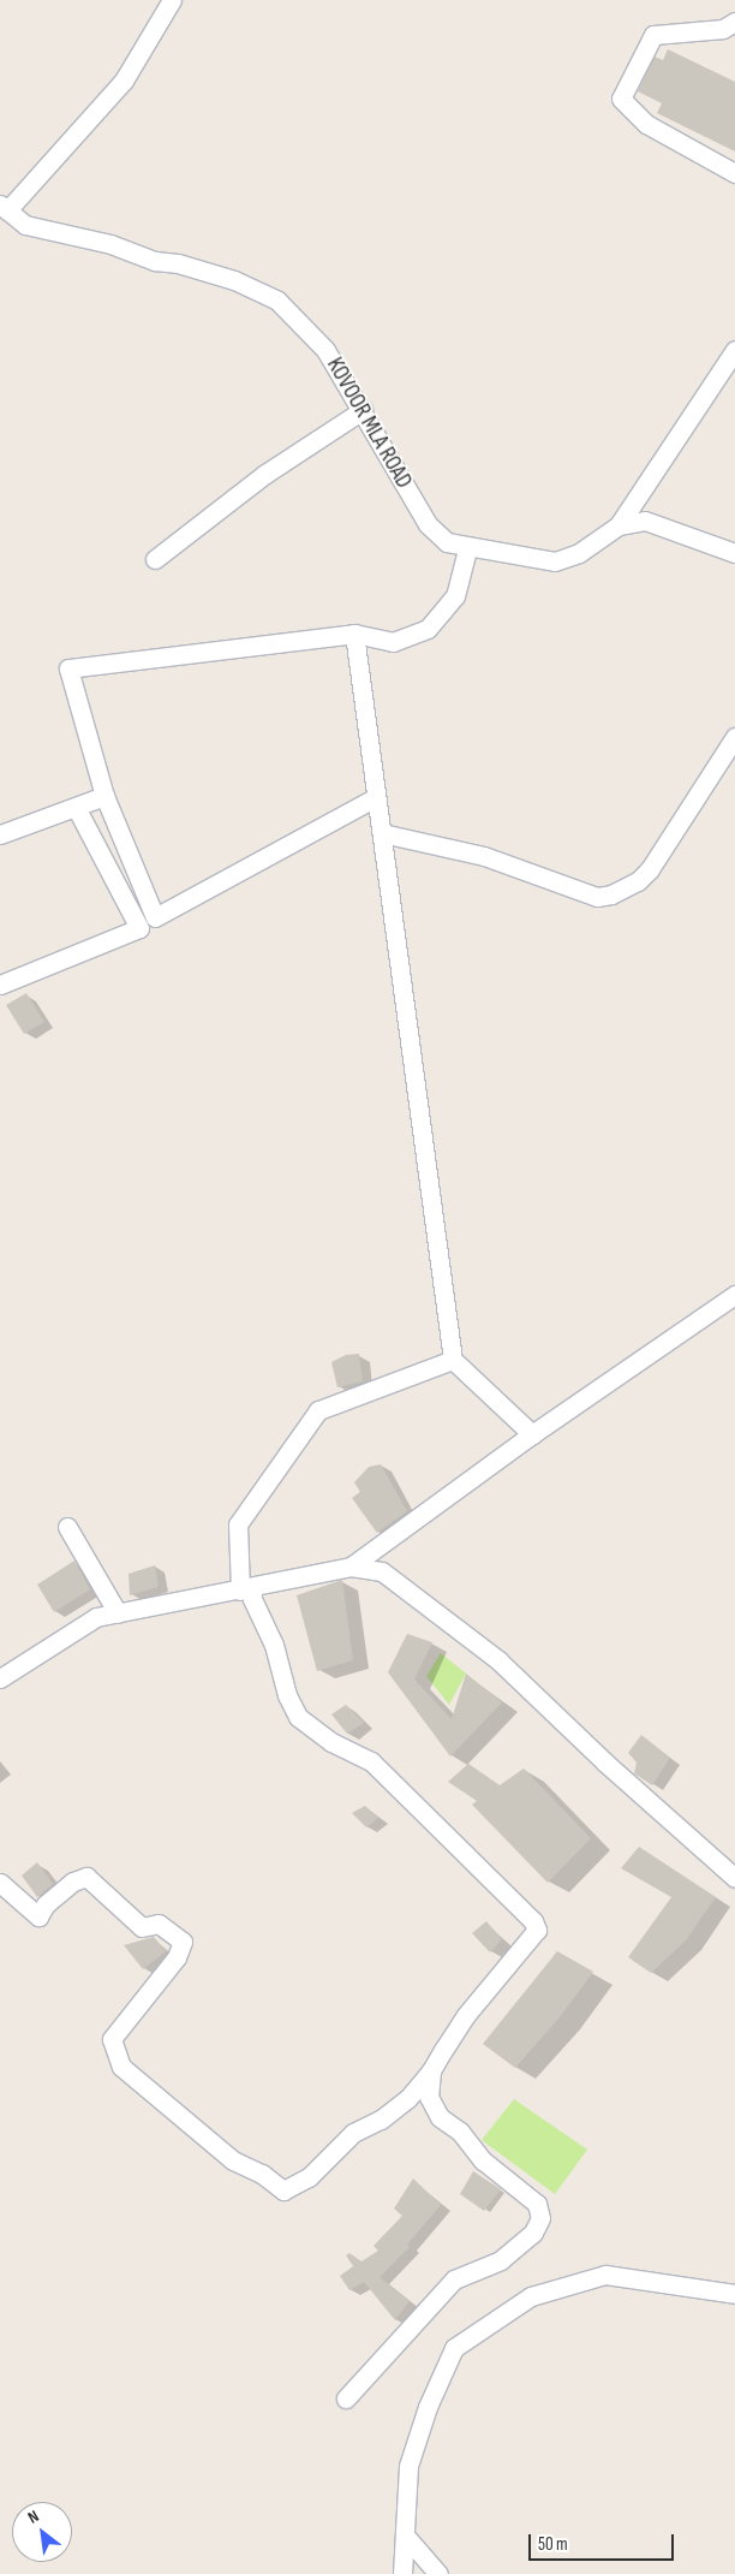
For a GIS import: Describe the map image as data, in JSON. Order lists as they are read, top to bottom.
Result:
{
  "streets": {
    "street": ["KOVOOR MLA ROAD"]
  },
  "scale_bar": "50 m",
  "north": "top left"
}
